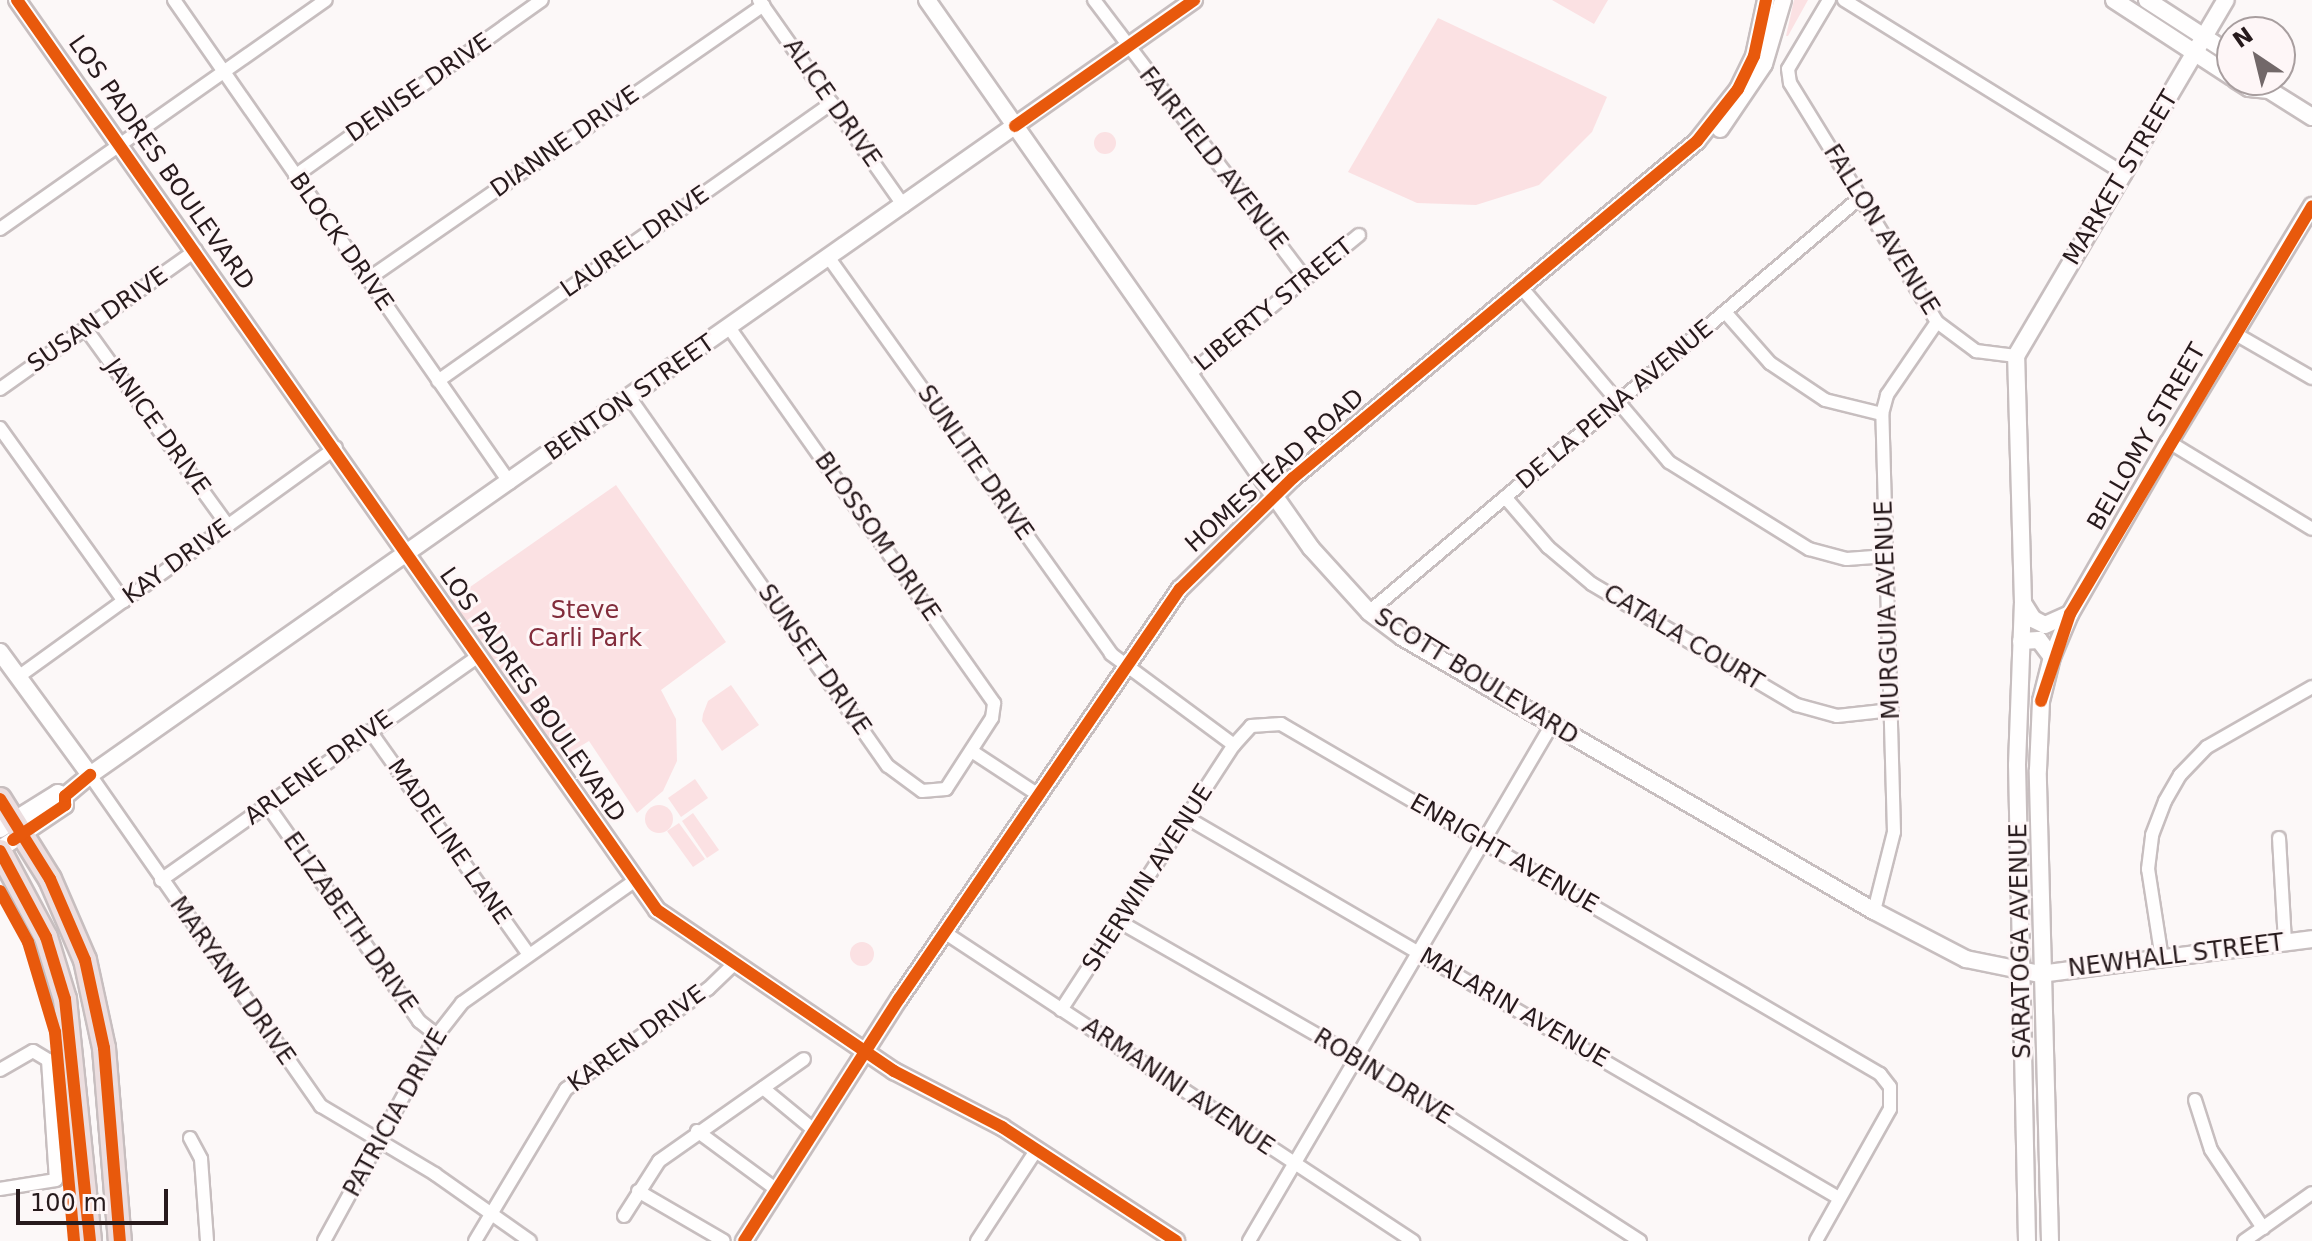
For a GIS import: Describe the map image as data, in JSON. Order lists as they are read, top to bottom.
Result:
{
  "streets": {
    "main road": [
      "LOS PADRES BOULEVARD",
      "MARKET STREET",
      "BENTON STREET",
      "BELLOMY STREET",
      "HOMESTEAD ROAD",
      "SCOTT BOULEVARD",
      "SARATOGA AVENUE",
      "NEWHALL STREET",
      "MARYANN DRIVE"
    ],
    "street": [
      "DENISE DRIVE",
      "ALICE DRIVE",
      "DIANNE DRIVE",
      "FAIRFIELD AVENUE",
      "FALLON AVENUE",
      "BLOCK DRIVE",
      "LAUREL DRIVE",
      "LIBERTY STREET",
      "SUSAN DRIVE",
      "DE LA PENA AVENUE",
      "JANICE DRIVE",
      "SUNLITE DRIVE",
      "BLOSSOM DRIVE",
      "KAY DRIVE",
      "MURGUIA AVENUE",
      "CATALA COURT",
      "SUNSET DRIVE",
      "ARLENE DRIVE",
      "MADELINE LANE",
      "ENRIGHT AVENUE",
      "SHERWIN AVENUE",
      "ELIZABETH DRIVE",
      "MALARIN AVENUE",
      "KAREN DRIVE",
      "ROBIN DRIVE",
      "ARMANINI AVENUE",
      "PATRICIA DRIVE"
    ]
  },
  "crossings": [
    ["DENISE DRIVE", "BLOCK DRIVE"],
    ["ALICE DRIVE", "DIANNE DRIVE"],
    ["ALICE DRIVE", "LAUREL DRIVE"],
    ["ALICE DRIVE", "BENTON STREET"],
    ["DIANNE DRIVE", "BLOCK DRIVE"],
    ["FAIRFIELD AVENUE", "LIBERTY STREET"],
    ["FAIRFIELD AVENUE", "BENTON STREET"],
    ["LOS PADRES BOULEVARD", "SUSAN DRIVE"],
    ["LOS PADRES BOULEVARD", "BENTON STREET"],
    ["LOS PADRES BOULEVARD", "HOMESTEAD ROAD"],
    ["LOS PADRES BOULEVARD", "KAY DRIVE"],
    ["LOS PADRES BOULEVARD", "ARLENE DRIVE"],
    ["LOS PADRES BOULEVARD", "KAREN DRIVE"],
    ["LOS PADRES BOULEVARD", "PATRICIA DRIVE"],
    ["MARKET STREET", "FALLON AVENUE"],
    ["MARKET STREET", "SARATOGA AVENUE"],
    ["FALLON AVENUE", "DE LA PENA AVENUE"],
    ["FALLON AVENUE", "MURGUIA AVENUE"],
    ["FALLON AVENUE", "SARATOGA AVENUE"],
    ["BLOCK DRIVE", "LAUREL DRIVE"],
    ["BLOCK DRIVE", "BENTON STREET"],
    ["LIBERTY STREET", "SCOTT BOULEVARD"],
    ["SUSAN DRIVE", "JANICE DRIVE"],
    ["BENTON STREET", "SUNLITE DRIVE"],
    ["BENTON STREET", "BLOSSOM DRIVE"],
    ["BENTON STREET", "SUNSET DRIVE"],
    ["BENTON STREET", "SCOTT BOULEVARD"],
    ["BENTON STREET", "MARYANN DRIVE"],
    ["DE LA PENA AVENUE", "CATALA COURT"],
    ["DE LA PENA AVENUE", "SCOTT BOULEVARD"],
    ["JANICE DRIVE", "KAY DRIVE"],
    ["BELLOMY STREET", "SARATOGA AVENUE"],
    ["SUNLITE DRIVE", "HOMESTEAD ROAD"],
    ["HOMESTEAD ROAD", "SCOTT BOULEVARD"],
    ["HOMESTEAD ROAD", "ARMANINI AVENUE"],
    ["BLOSSOM DRIVE", "SUNSET DRIVE"],
    ["KAY DRIVE", "MARYANN DRIVE"],
    ["MURGUIA AVENUE", "CATALA COURT"],
    ["MURGUIA AVENUE", "SCOTT BOULEVARD"],
    ["SCOTT BOULEVARD", "SARATOGA AVENUE"],
    ["SCOTT BOULEVARD", "NEWHALL STREET"],
    ["ARLENE DRIVE", "MADELINE LANE"],
    ["ARLENE DRIVE", "ELIZABETH DRIVE"],
    ["ARLENE DRIVE", "MARYANN DRIVE"],
    ["MADELINE LANE", "PATRICIA DRIVE"],
    ["ENRIGHT AVENUE", "SHERWIN AVENUE"],
    ["ENRIGHT AVENUE", "MALARIN AVENUE"],
    ["SHERWIN AVENUE", "MALARIN AVENUE"],
    ["SHERWIN AVENUE", "ROBIN DRIVE"],
    ["SHERWIN AVENUE", "ARMANINI AVENUE"],
    ["ELIZABETH DRIVE", "PATRICIA DRIVE"],
    ["SARATOGA AVENUE", "NEWHALL STREET"],
    ["MARYANN DRIVE", "KAREN DRIVE"],
    ["MARYANN DRIVE", "PATRICIA DRIVE"]
  ],
  "parks": ["Steve Carli Park"],
  "scale_bar": "100 m",
  "north": "top left"
}
